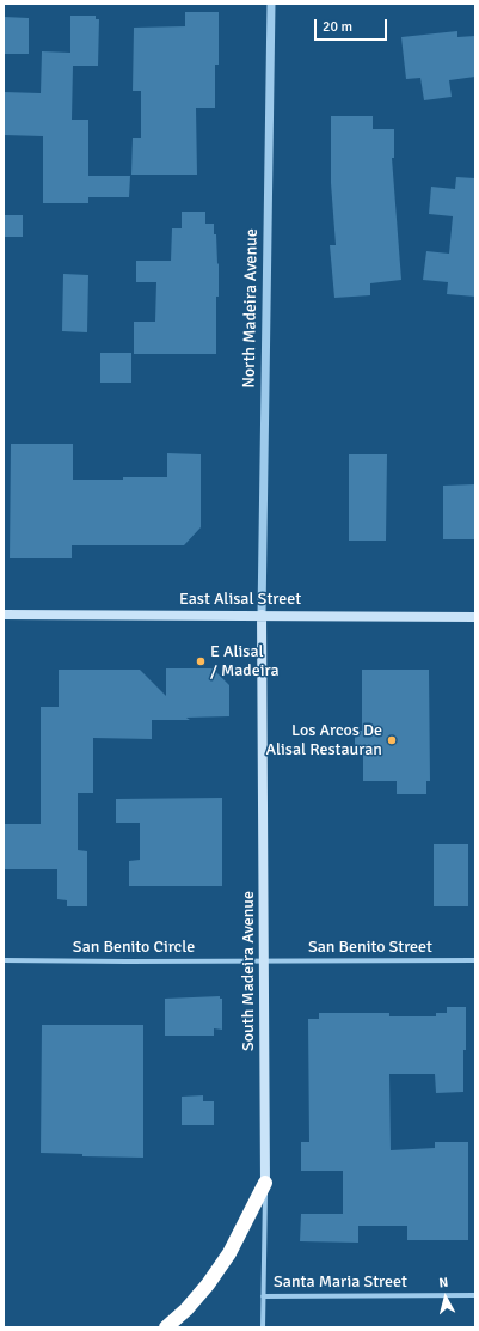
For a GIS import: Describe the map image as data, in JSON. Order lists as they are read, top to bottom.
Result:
{
  "streets": {
    "main road": ["East Alisal Street", "South Madeira Avenue"],
    "street": [
      "North Madeira Avenue",
      "San Benito Circle",
      "San Benito Street",
      "Santa Maria Street"
    ]
  },
  "crossings": [
    ["North Madeira Avenue", "East Alisal Street"],
    ["North Madeira Avenue", "South Madeira Avenue"],
    ["East Alisal Street", "South Madeira Avenue"],
    ["San Benito Circle", "San Benito Street"],
    ["San Benito Circle", "South Madeira Avenue"],
    ["San Benito Street", "South Madeira Avenue"],
    ["South Madeira Avenue", "Santa Maria Street"]
  ],
  "places": ["E Alisal / Madeira", "Los Arcos De Alisal Restauran"],
  "scale_bar": "20 m",
  "north": "top"
}
